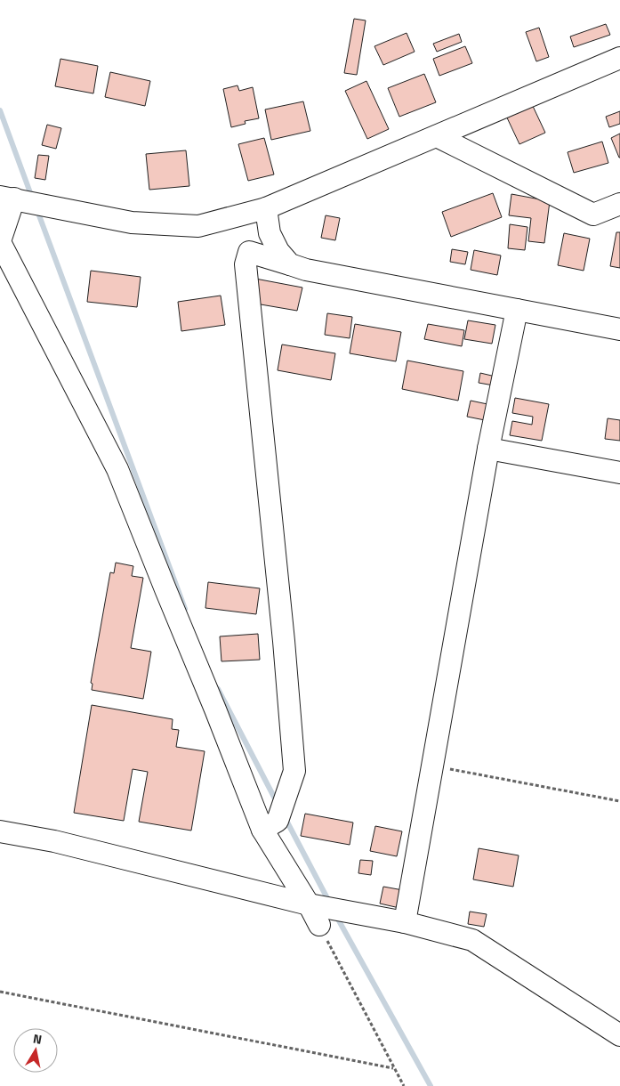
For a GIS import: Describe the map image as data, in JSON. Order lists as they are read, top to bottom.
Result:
{
  "north": "top"
}
